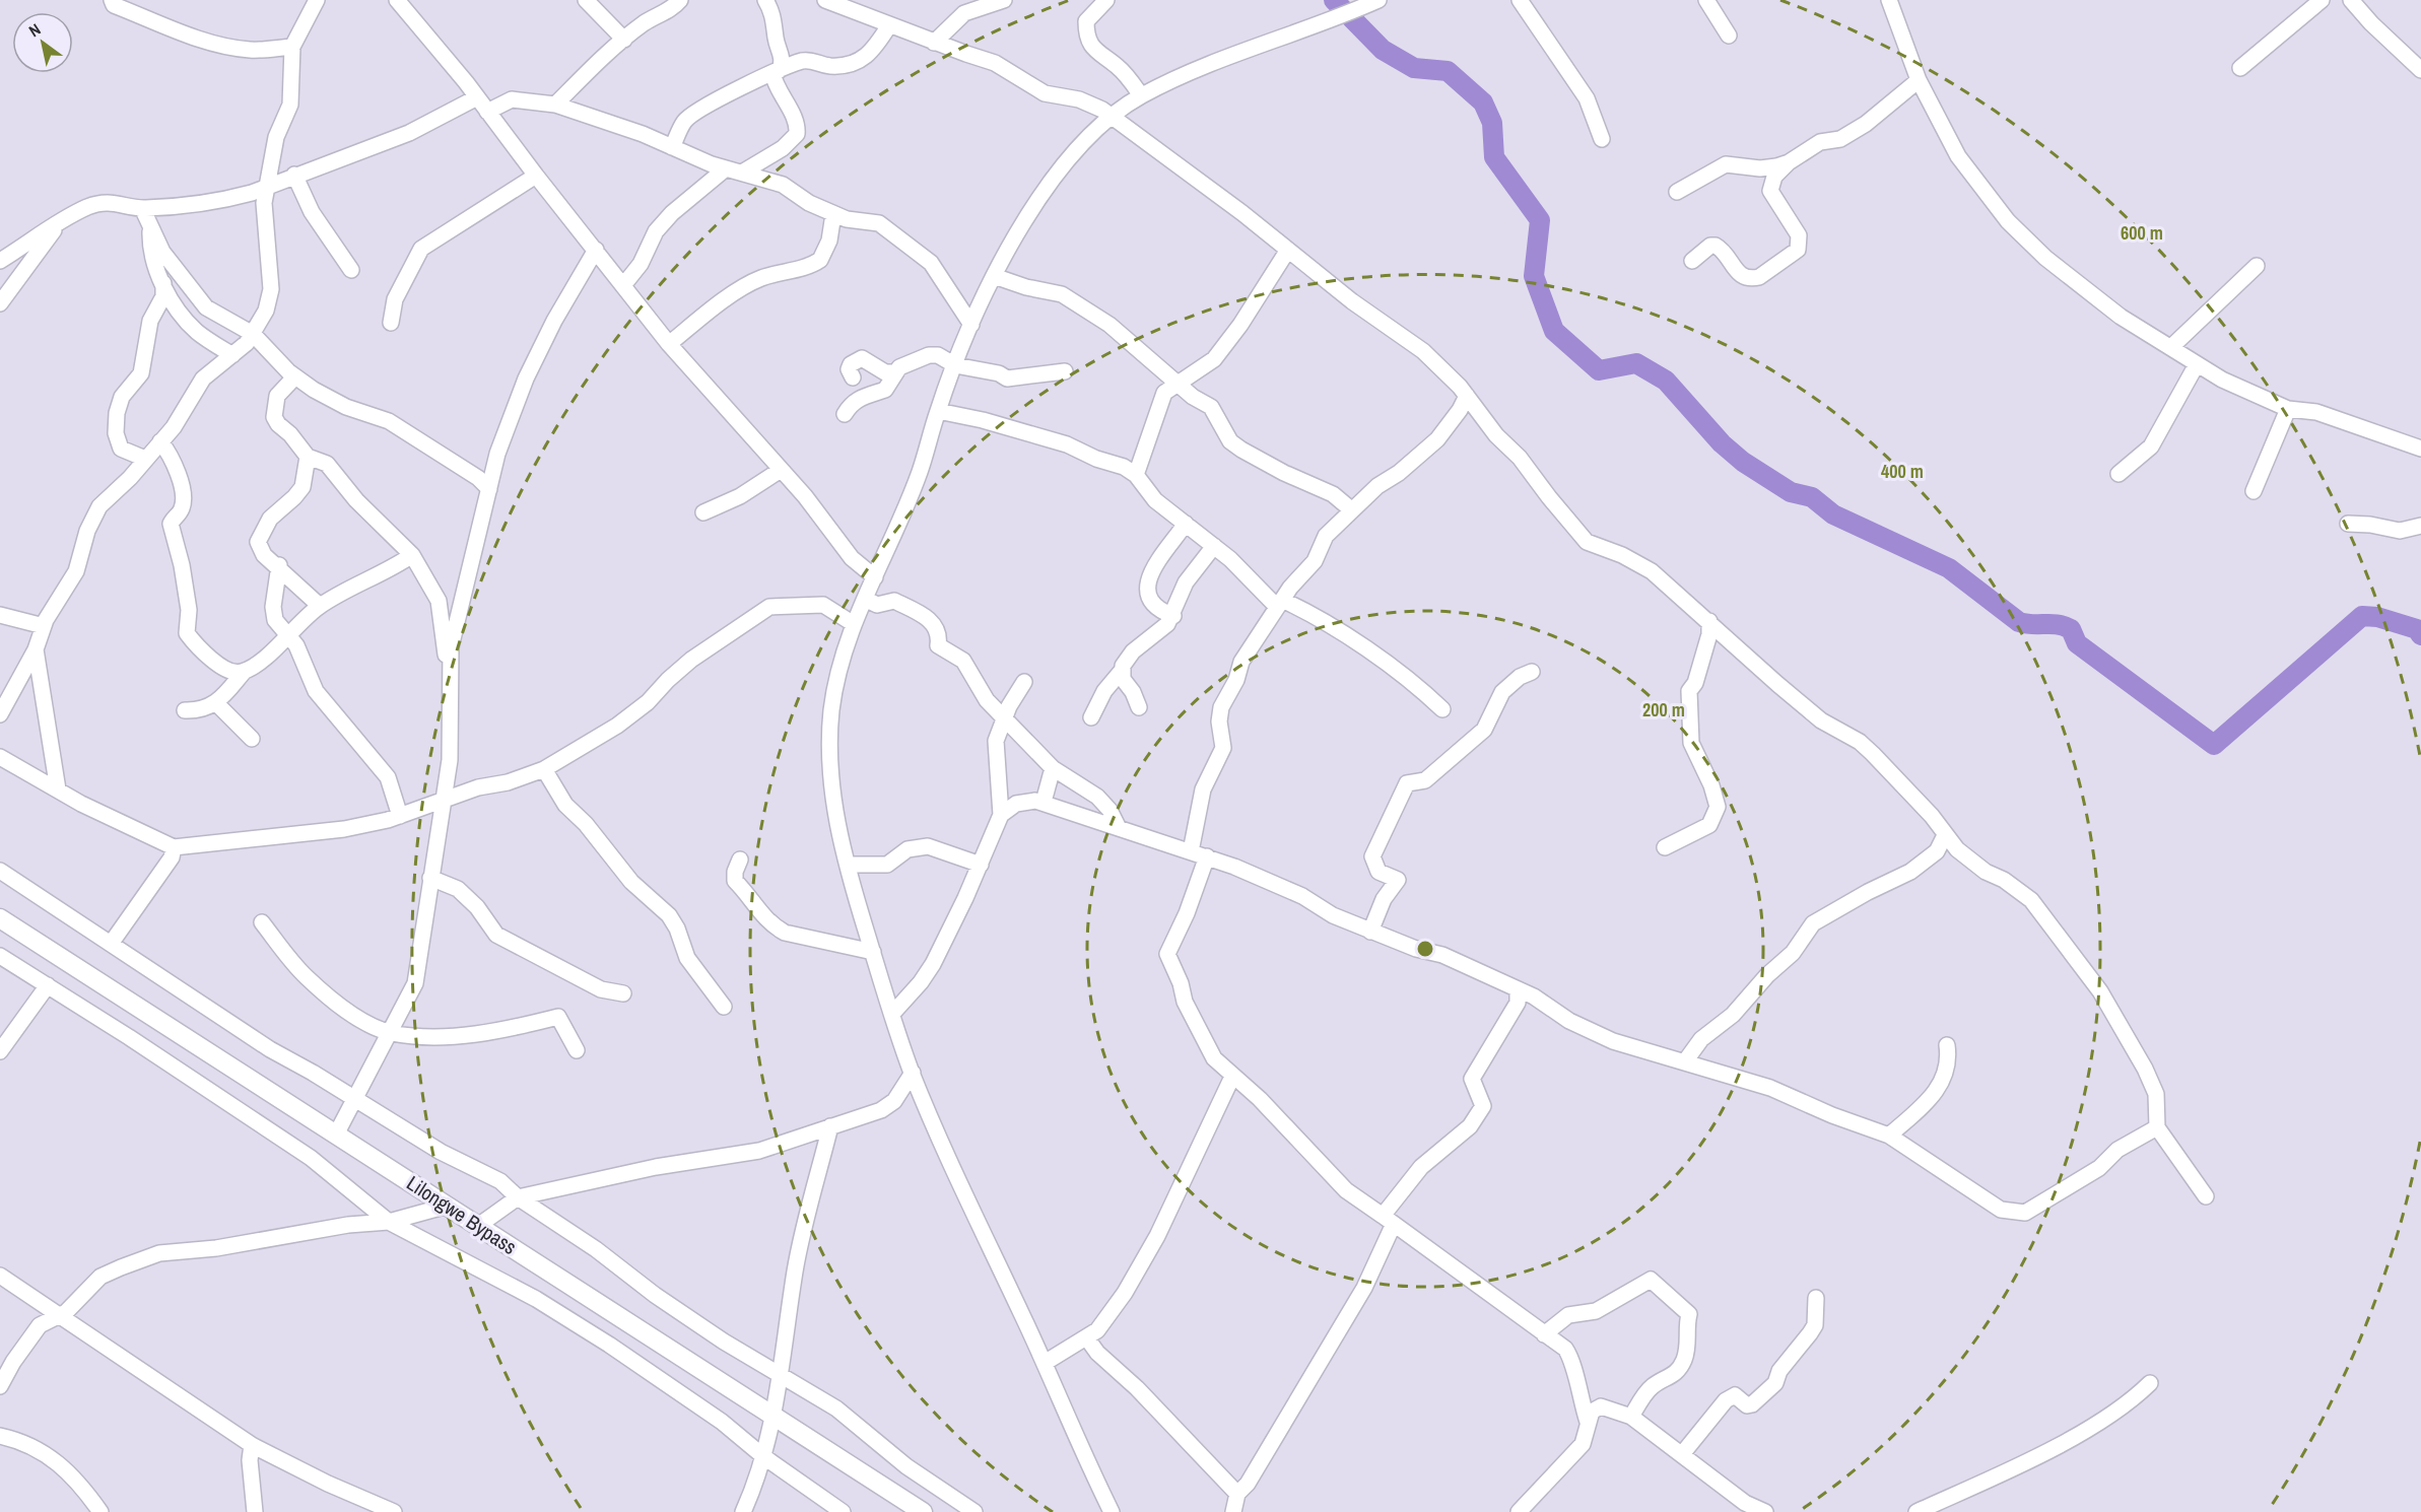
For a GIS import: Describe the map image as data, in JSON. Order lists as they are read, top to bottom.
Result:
{
  "streets": {
    "main road": ["Lilongwe Bypass"]
  },
  "north": "top left",
  "rings": ["600 m", "400 m", "200 m"]
}
